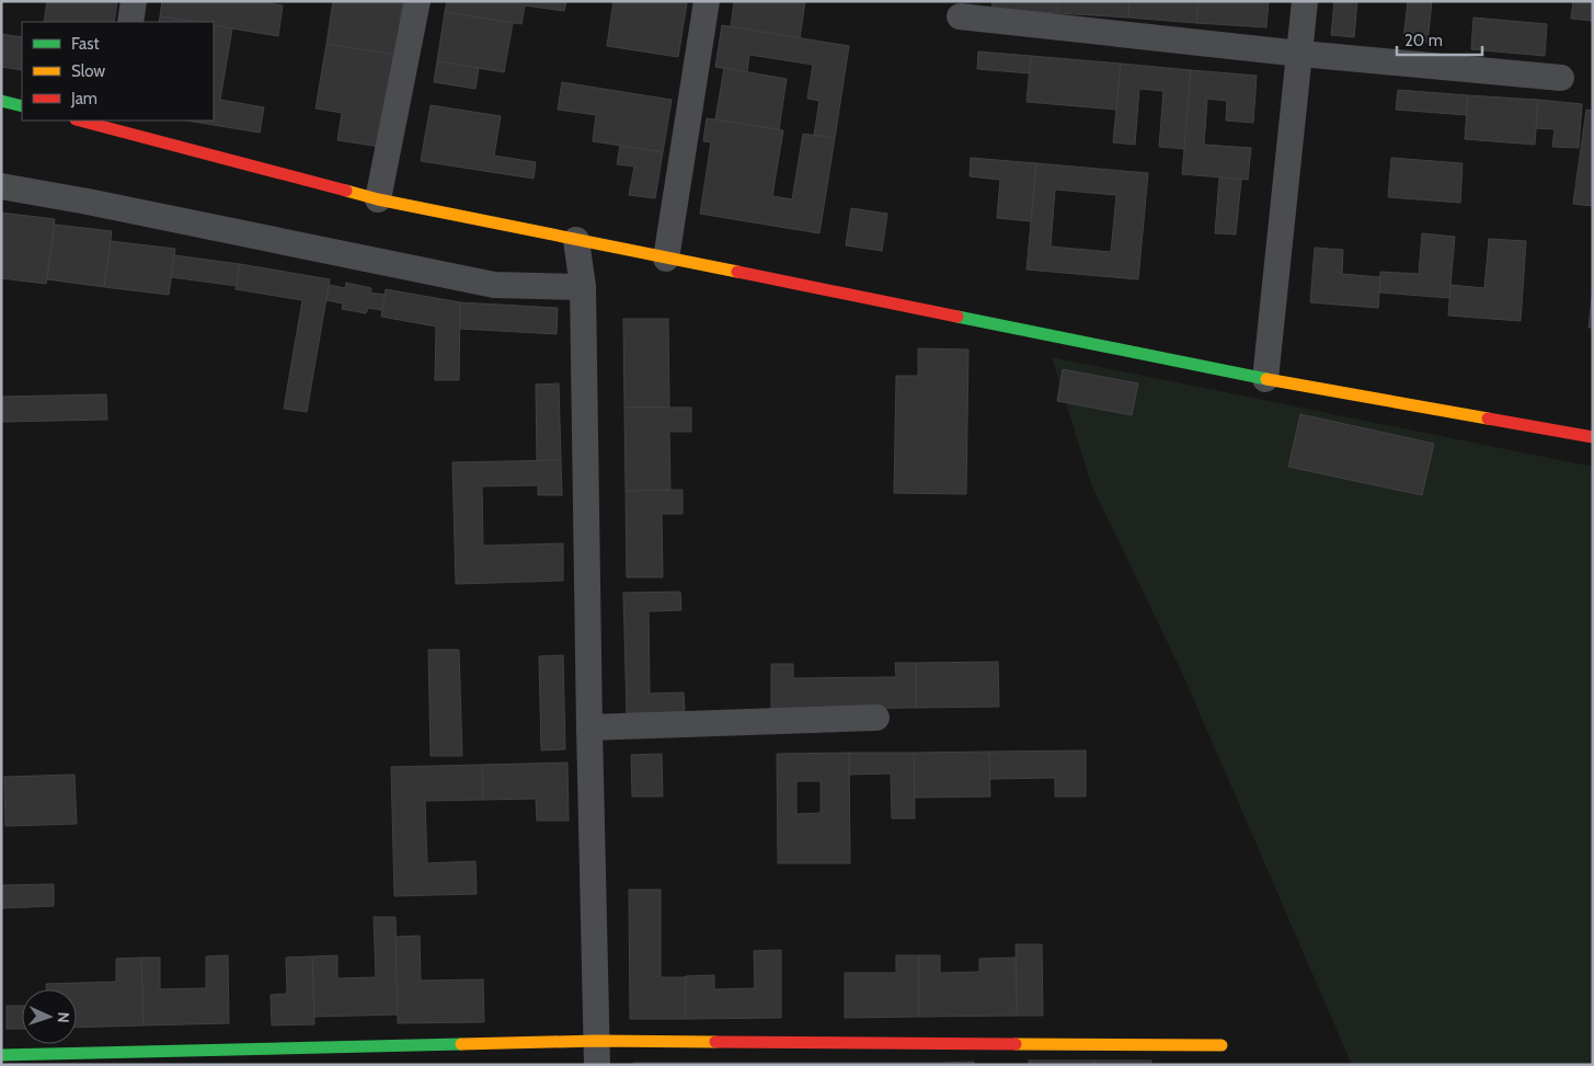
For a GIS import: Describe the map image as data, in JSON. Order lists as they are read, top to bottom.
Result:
{
  "legend": ["Fast", "Slow", "Jam"],
  "scale_bar": "20 m",
  "north": "right"
}
